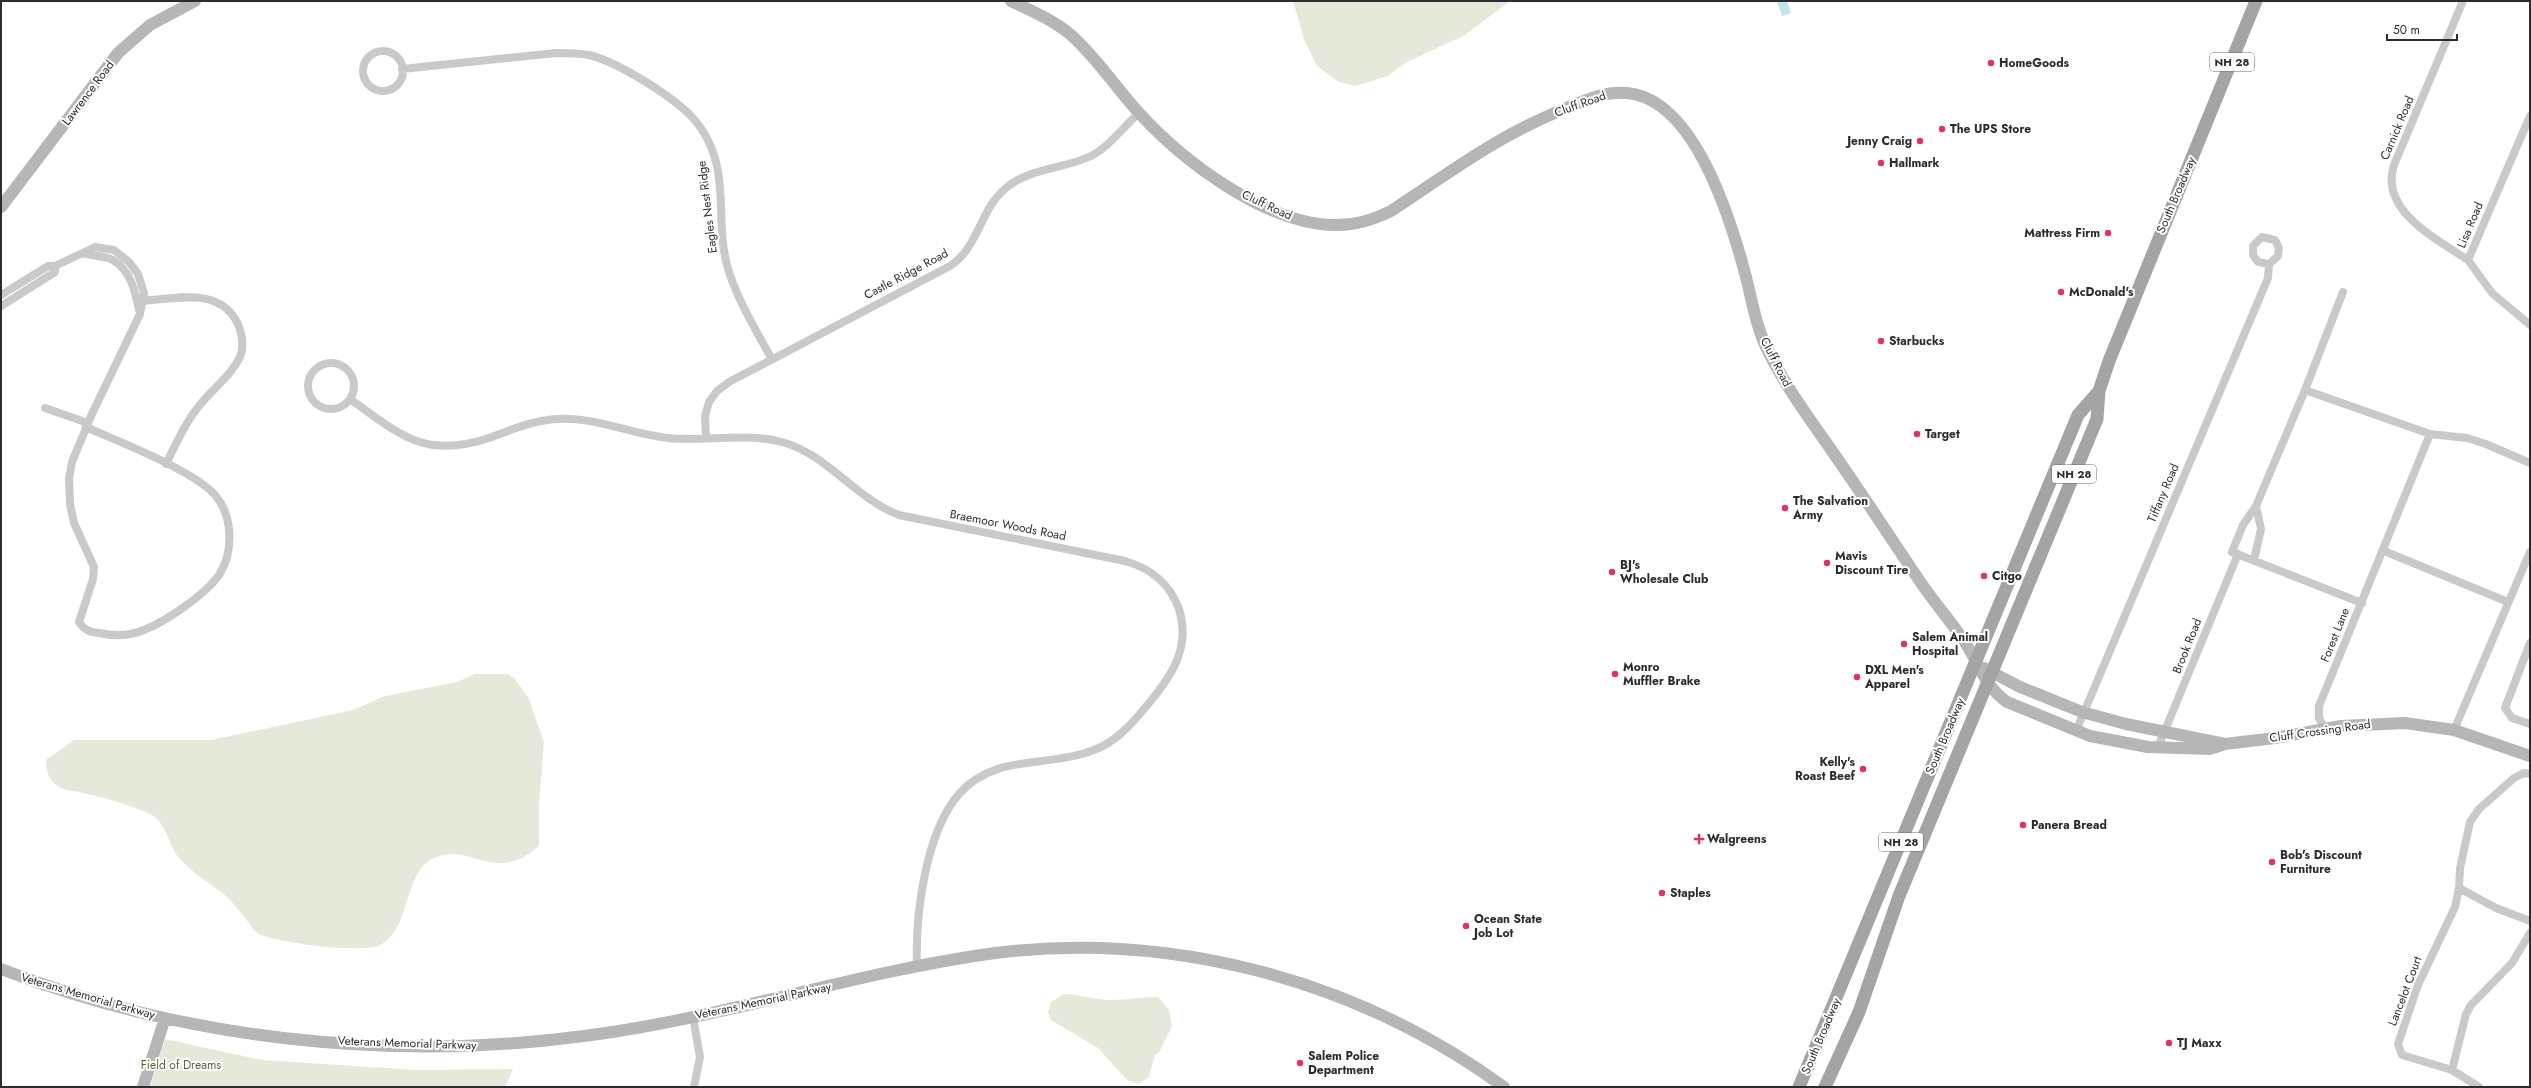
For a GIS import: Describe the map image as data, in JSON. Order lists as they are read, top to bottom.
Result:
{
  "streets": {
    "main road": ["NH 28", "South Broadway"],
    "street": [
      "Lawrence Road",
      "Cluff Road",
      "Carnick Road",
      "Eagles Nest Ridge",
      "Lisa Road",
      "Castle Ridge Road",
      "Tiffany Road",
      "Braemoor Woods Road",
      "Forest Lane",
      "Brook Road",
      "Cluff Crossing Road",
      "Lancelot Court",
      "Veterans Memorial Parkway"
    ]
  },
  "crossings": [
    ["Cluff Road", "South Broadway"],
    ["Cluff Road", "Castle Ridge Road"],
    ["Cluff Road", "Cluff Crossing Road"],
    ["Carnick Road", "Lisa Road"],
    ["South Broadway", "Cluff Crossing Road"],
    ["Eagles Nest Ridge", "Castle Ridge Road"],
    ["Castle Ridge Road", "Braemoor Woods Road"],
    ["Tiffany Road", "Cluff Crossing Road"],
    ["Braemoor Woods Road", "Veterans Memorial Parkway"],
    ["Forest Lane", "Cluff Crossing Road"],
    ["Brook Road", "Cluff Crossing Road"]
  ],
  "parks": ["Field of Dreams"],
  "places": {
    "other": [
      "HomeGoods",
      "The UPS Store",
      "Jenny Craig",
      "Hallmark",
      "Mattress Firm",
      "McDonald's",
      "Starbucks",
      "Target",
      "The Salvation Army",
      "Mavis Discount Tire",
      "BJ's Wholesale Club",
      "Citgo",
      "Salem Animal Hospital",
      "Monro Muffler Brake",
      "DXL Men's Apparel",
      "Kelly's Roast Beef",
      "Panera Bread",
      "Bob's Discount Furniture",
      "Staples",
      "Ocean State Job Lot",
      "TJ Maxx",
      "Salem Police Department"
    ],
    "health": ["Walgreens"]
  },
  "scale_bar": "50 m"
}
